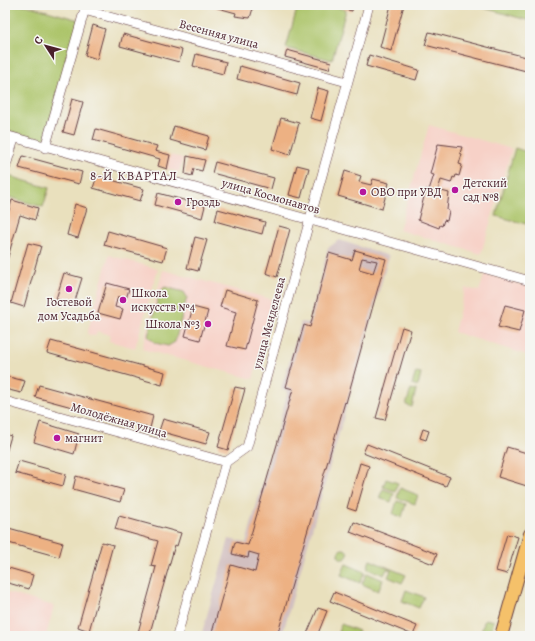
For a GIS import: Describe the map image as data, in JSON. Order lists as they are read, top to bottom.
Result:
{
  "streets": {
    "street": [
      "Весенняя улица",
      "улица Космонавтов",
      "улица Менделеева",
      "Молодёжная улица"
    ]
  },
  "crossings": [
    ["Весенняя улица", "улица Менделеева"],
    ["улица Космонавтов", "улица Менделеева"],
    ["улица Менделеева", "Молодёжная улица"]
  ],
  "districts": ["8-Й КВАРТАЛ"],
  "places": [
    "Детский сад №8",
    "ОВО при УВД",
    "Гроздь",
    "Гостевой дом Усадьба",
    "Школа искусств №4",
    "Школа №3",
    "магнит"
  ],
  "north": "top left"
}
